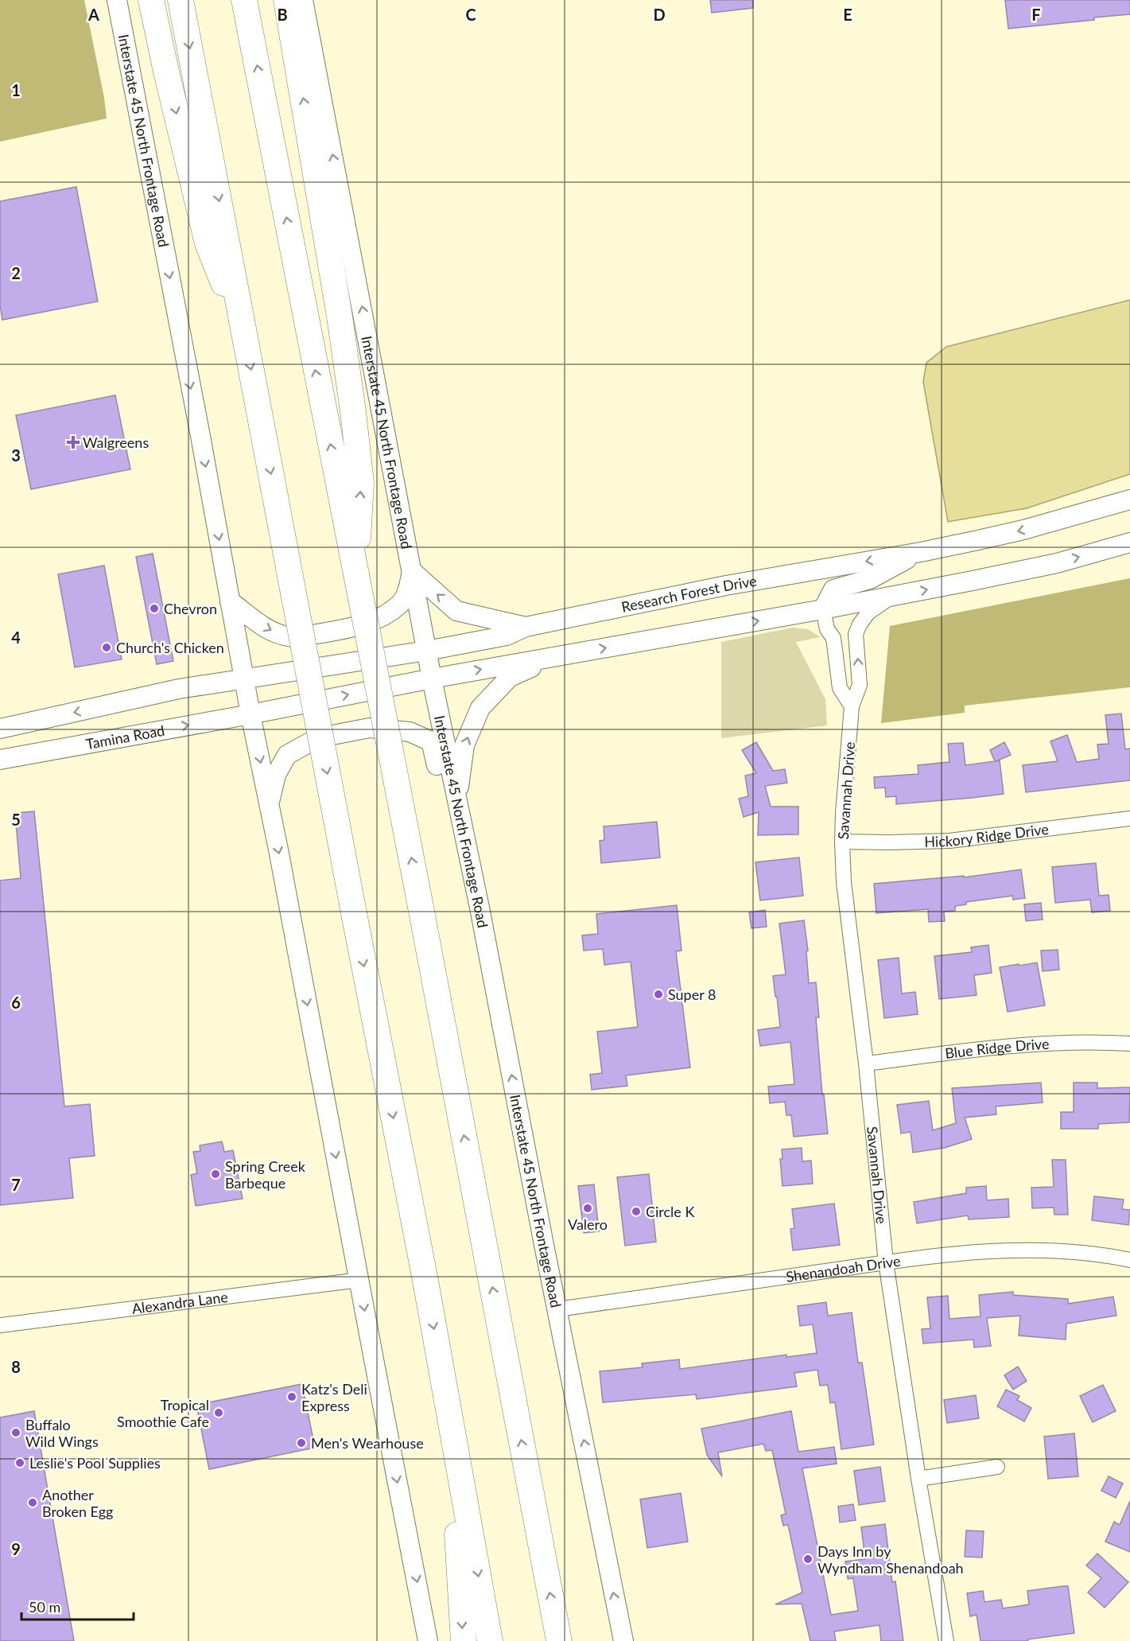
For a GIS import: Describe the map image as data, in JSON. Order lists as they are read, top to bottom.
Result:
{
  "streets": {
    "main road": ["Interstate 45 North Frontage Road", "Research Forest Drive", "Tamina Road"],
    "street": [
      "Savannah Drive",
      "Hickory Ridge Drive",
      "Blue Ridge Drive",
      "Shenandoah Drive",
      "Alexandra Lane"
    ]
  },
  "crossings": [
    ["Interstate 45 North Frontage Road", "Research Forest Drive"],
    ["Interstate 45 North Frontage Road", "Tamina Road"],
    ["Interstate 45 North Frontage Road", "Shenandoah Drive"],
    ["Interstate 45 North Frontage Road", "Alexandra Lane"],
    ["Savannah Drive", "Hickory Ridge Drive"],
    ["Savannah Drive", "Blue Ridge Drive"],
    ["Savannah Drive", "Shenandoah Drive"]
  ],
  "places": {
    "health": ["Walgreens"],
    "other": [
      "Chevron",
      "Church's Chicken",
      "Super 8",
      "Spring Creek Barbeque",
      "Valero",
      "Circle K",
      "Katz's Deli Express",
      "Tropical Smoothie Cafe",
      "Buffalo Wild Wings",
      "Men's Wearhouse",
      "Leslie's Pool Supplies",
      "Another Broken Egg",
      "Days Inn by Wyndham Shenandoah"
    ]
  },
  "scale_bar": "50 m",
  "grid": {
    "columns": [
      "A",
      "B",
      "C",
      "D",
      "E",
      "F"
    ],
    "rows": [
      "1",
      "2",
      "3",
      "4",
      "5",
      "6",
      "7",
      "8",
      "9"
    ]
  }
}
